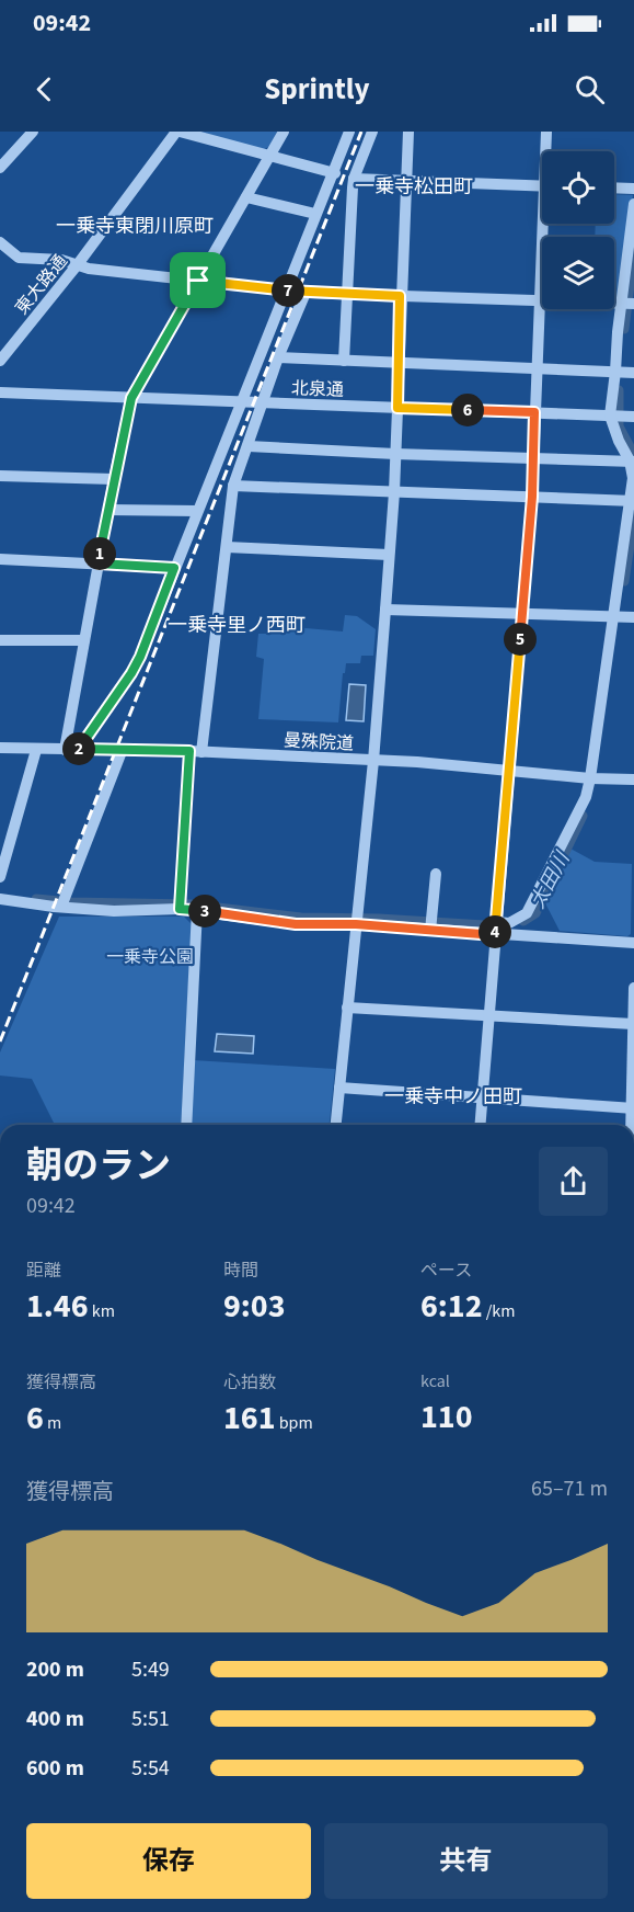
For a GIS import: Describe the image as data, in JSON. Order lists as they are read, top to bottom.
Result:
{
  "streets": {
    "street": ["東大路通", "北泉通", "曼殊院道"]
  },
  "districts": [
    "一乗寺松田町",
    "一乗寺東閉川原町",
    "一乗寺里ノ西町",
    "一乗寺中ノ田町"
  ],
  "water": ["太田川"],
  "parks": ["一乗寺公園"],
  "page": {
    "status": "09:42",
    "header": "Sprintly",
    "pins": [
      "7",
      "6",
      "1",
      "5",
      "2",
      "3",
      "4"
    ],
    "heading": ["朝のラン", "09:42"],
    "stats": [
      ["距離", "1.46 km"],
      ["時間", "9:03"],
      ["ペース", "6:12 /km"],
      ["獲得標高", "6 m"],
      ["心拍数", "161 bpm"],
      ["kcal", "110"]
    ],
    "chart": ["獲得標高", "65–71 m"],
    "list": [
      {
        "name": "200 m",
        "note": "5:49"
      },
      {
        "name": "400 m",
        "note": "5:51"
      },
      {
        "name": "600 m",
        "note": "5:54"
      }
    ],
    "buttons": ["保存", "共有"]
  }
}
